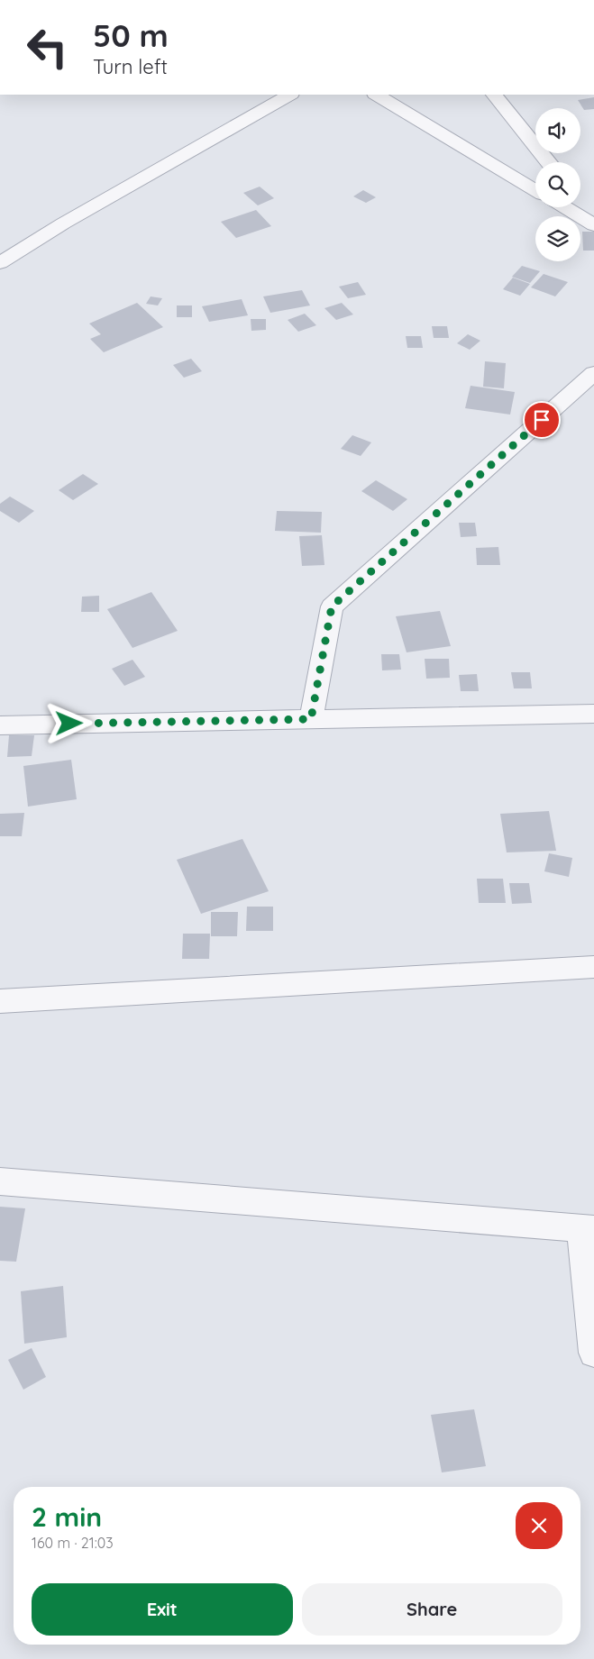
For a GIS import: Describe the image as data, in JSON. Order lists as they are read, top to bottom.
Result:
{
  "page": {
    "turn": ["50 m", "Turn left"],
    "heading": ["2 min", "160 m · 21:03"],
    "buttons": ["Exit", "Share"]
  }
}
